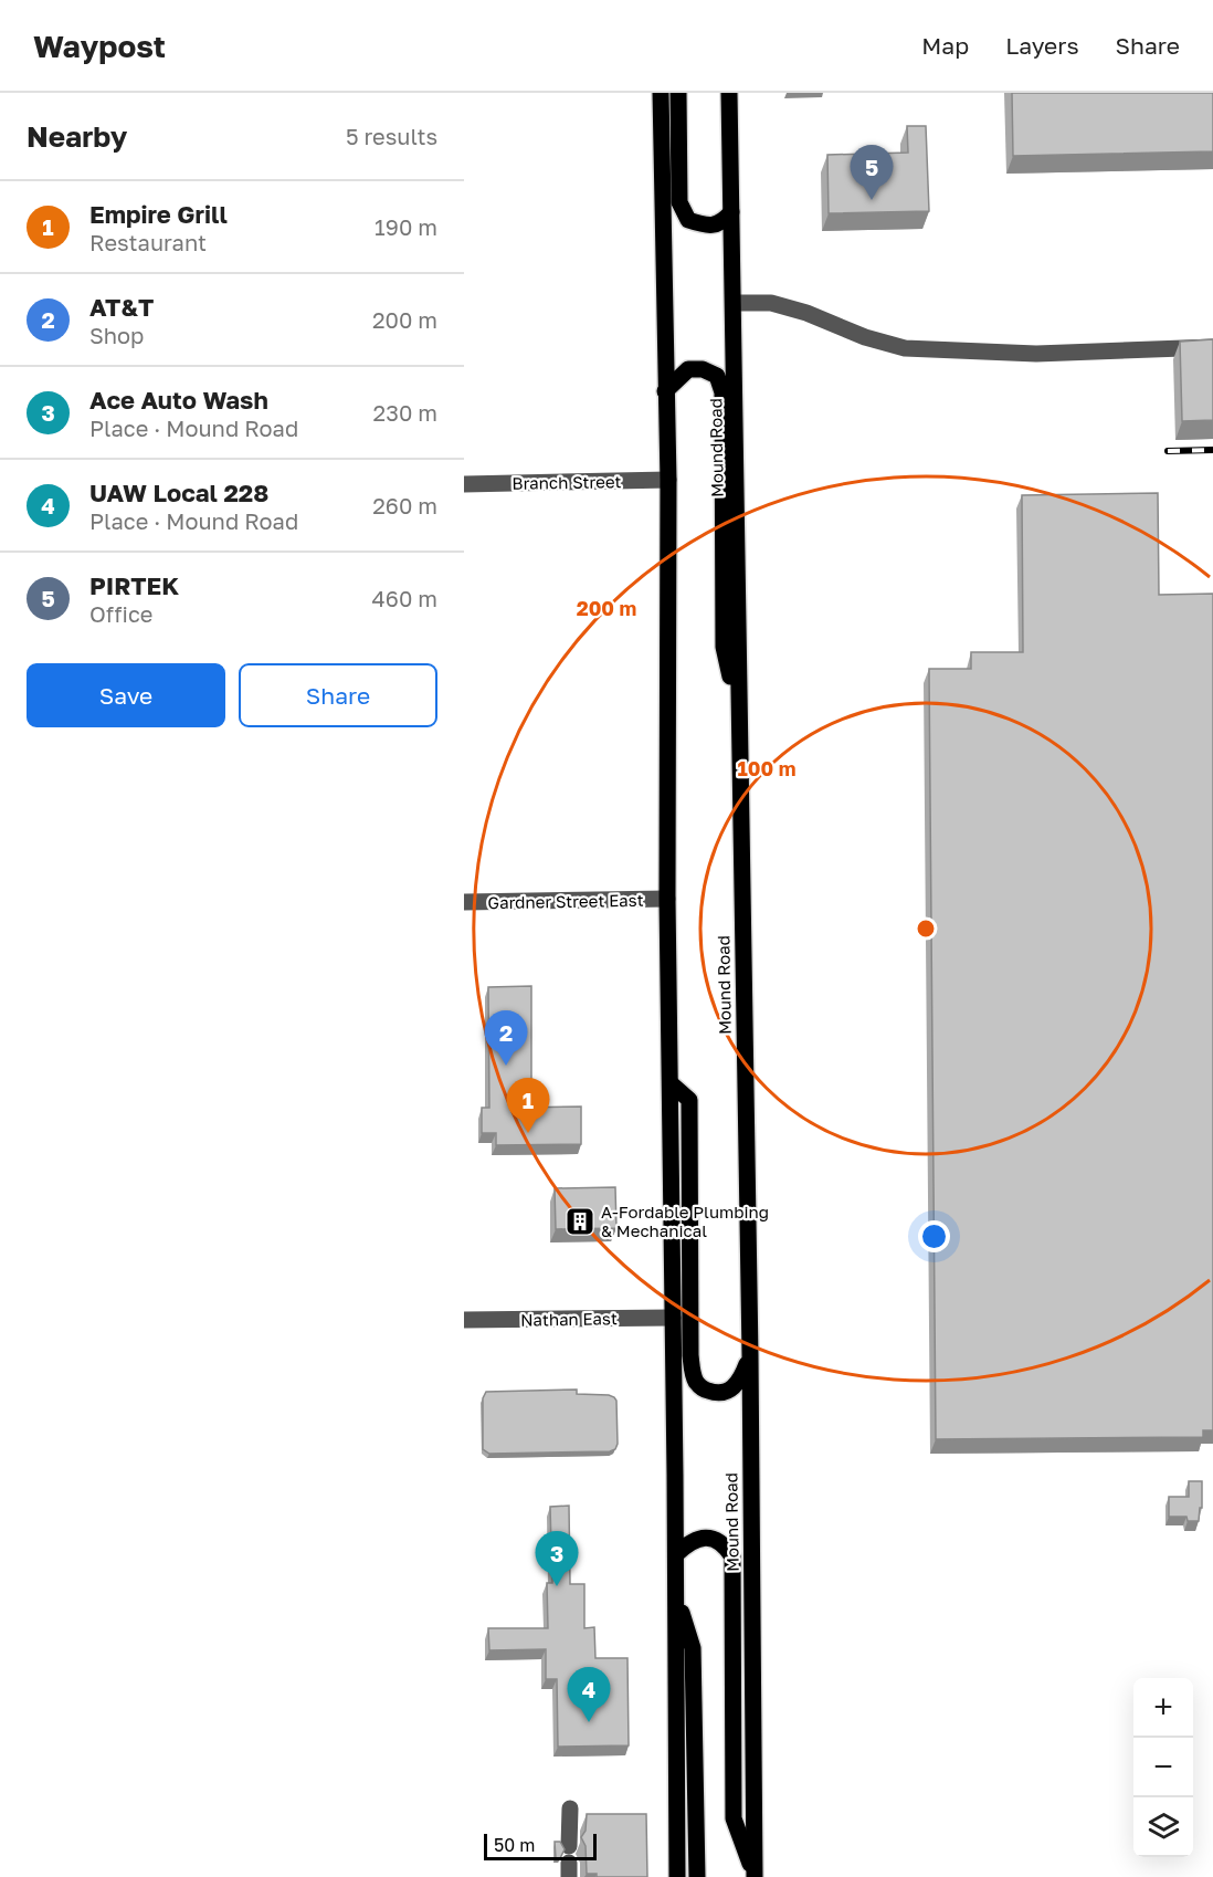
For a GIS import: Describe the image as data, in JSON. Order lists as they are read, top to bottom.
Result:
{
  "streets": {
    "main road": ["Mound Road"],
    "street": ["Branch Street", "Gardner Street East", "Nathan East"]
  },
  "places": {
    "building": ["A-Fordable Plumbing & Mechanical"]
  },
  "scale_bar": "50 m",
  "page": {
    "header": "Waypost",
    "nav": ["Map", "Layers", "Share"],
    "heading": ["Nearby", "5 results"],
    "pins": [
      "5",
      "2",
      "1",
      "3",
      "4"
    ],
    "list": [
      {
        "mark": "1",
        "name": "Empire Grill",
        "note": "Restaurant",
        "value": "190 m"
      },
      {
        "mark": "2",
        "name": "AT&T",
        "note": "Shop",
        "value": "200 m"
      },
      {
        "mark": "3",
        "name": "Ace Auto Wash",
        "note": "Place · Mound Road",
        "value": "230 m"
      },
      {
        "mark": "4",
        "name": "UAW Local 228",
        "note": "Place · Mound Road",
        "value": "260 m"
      },
      {
        "mark": "5",
        "name": "PIRTEK",
        "note": "Office",
        "value": "460 m"
      }
    ],
    "buttons": ["Save", "Share"],
    "map_buttons": ["+", "−"],
    "scale": "50 m"
  },
  "rings": ["200 m", "100 m"]
}
